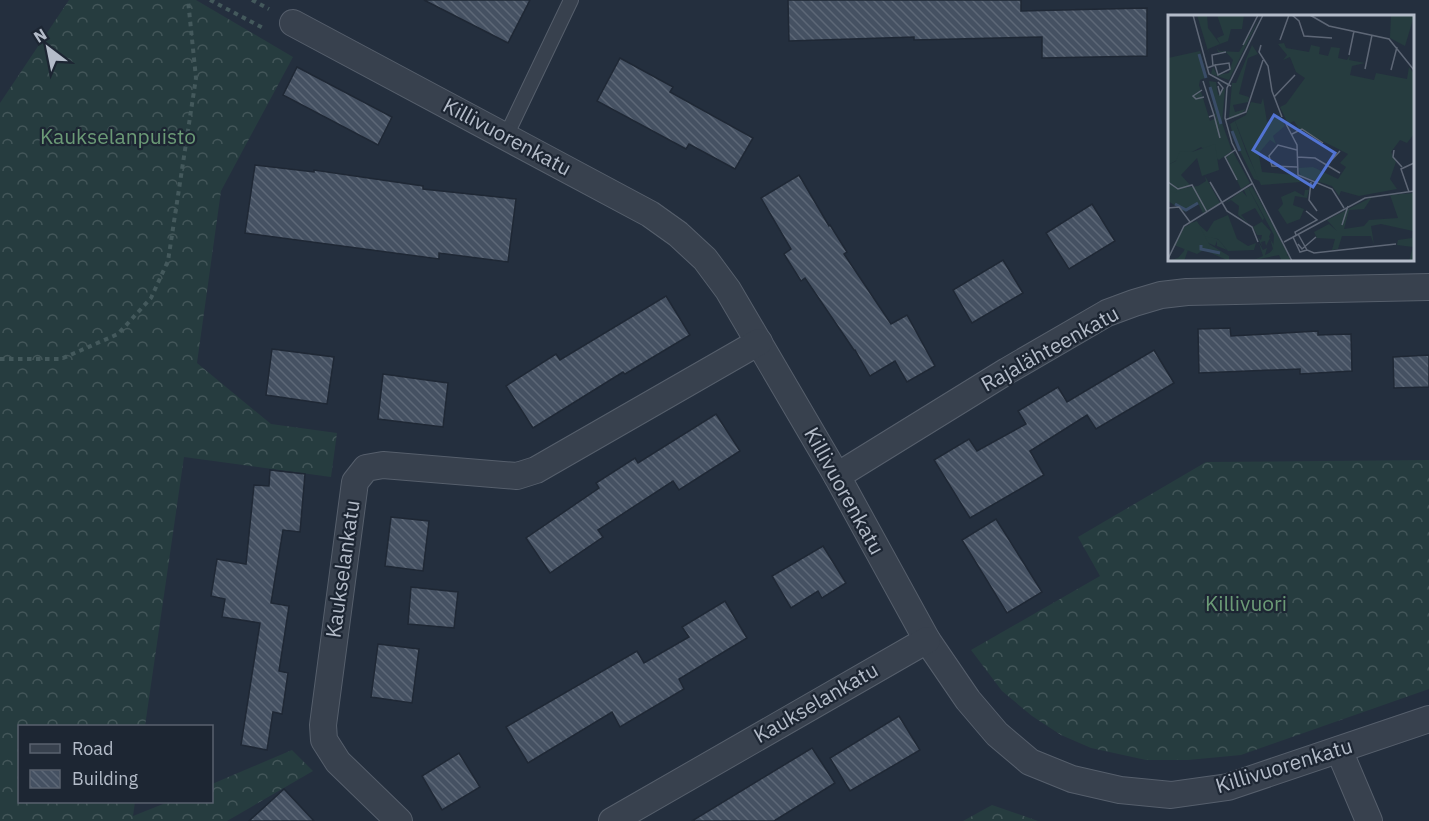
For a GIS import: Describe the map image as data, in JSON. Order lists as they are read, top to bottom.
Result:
{
  "streets": {
    "street": ["Killivuorenkatu", "Rajalähteenkatu", "Kaukselankatu"]
  },
  "crossings": [
    ["Killivuorenkatu", "Rajalähteenkatu"],
    ["Killivuorenkatu", "Kaukselankatu"]
  ],
  "parks": ["Kaukselanpuisto", "Killivuori"],
  "legend": ["Road", "Building"],
  "north": "top left"
}
